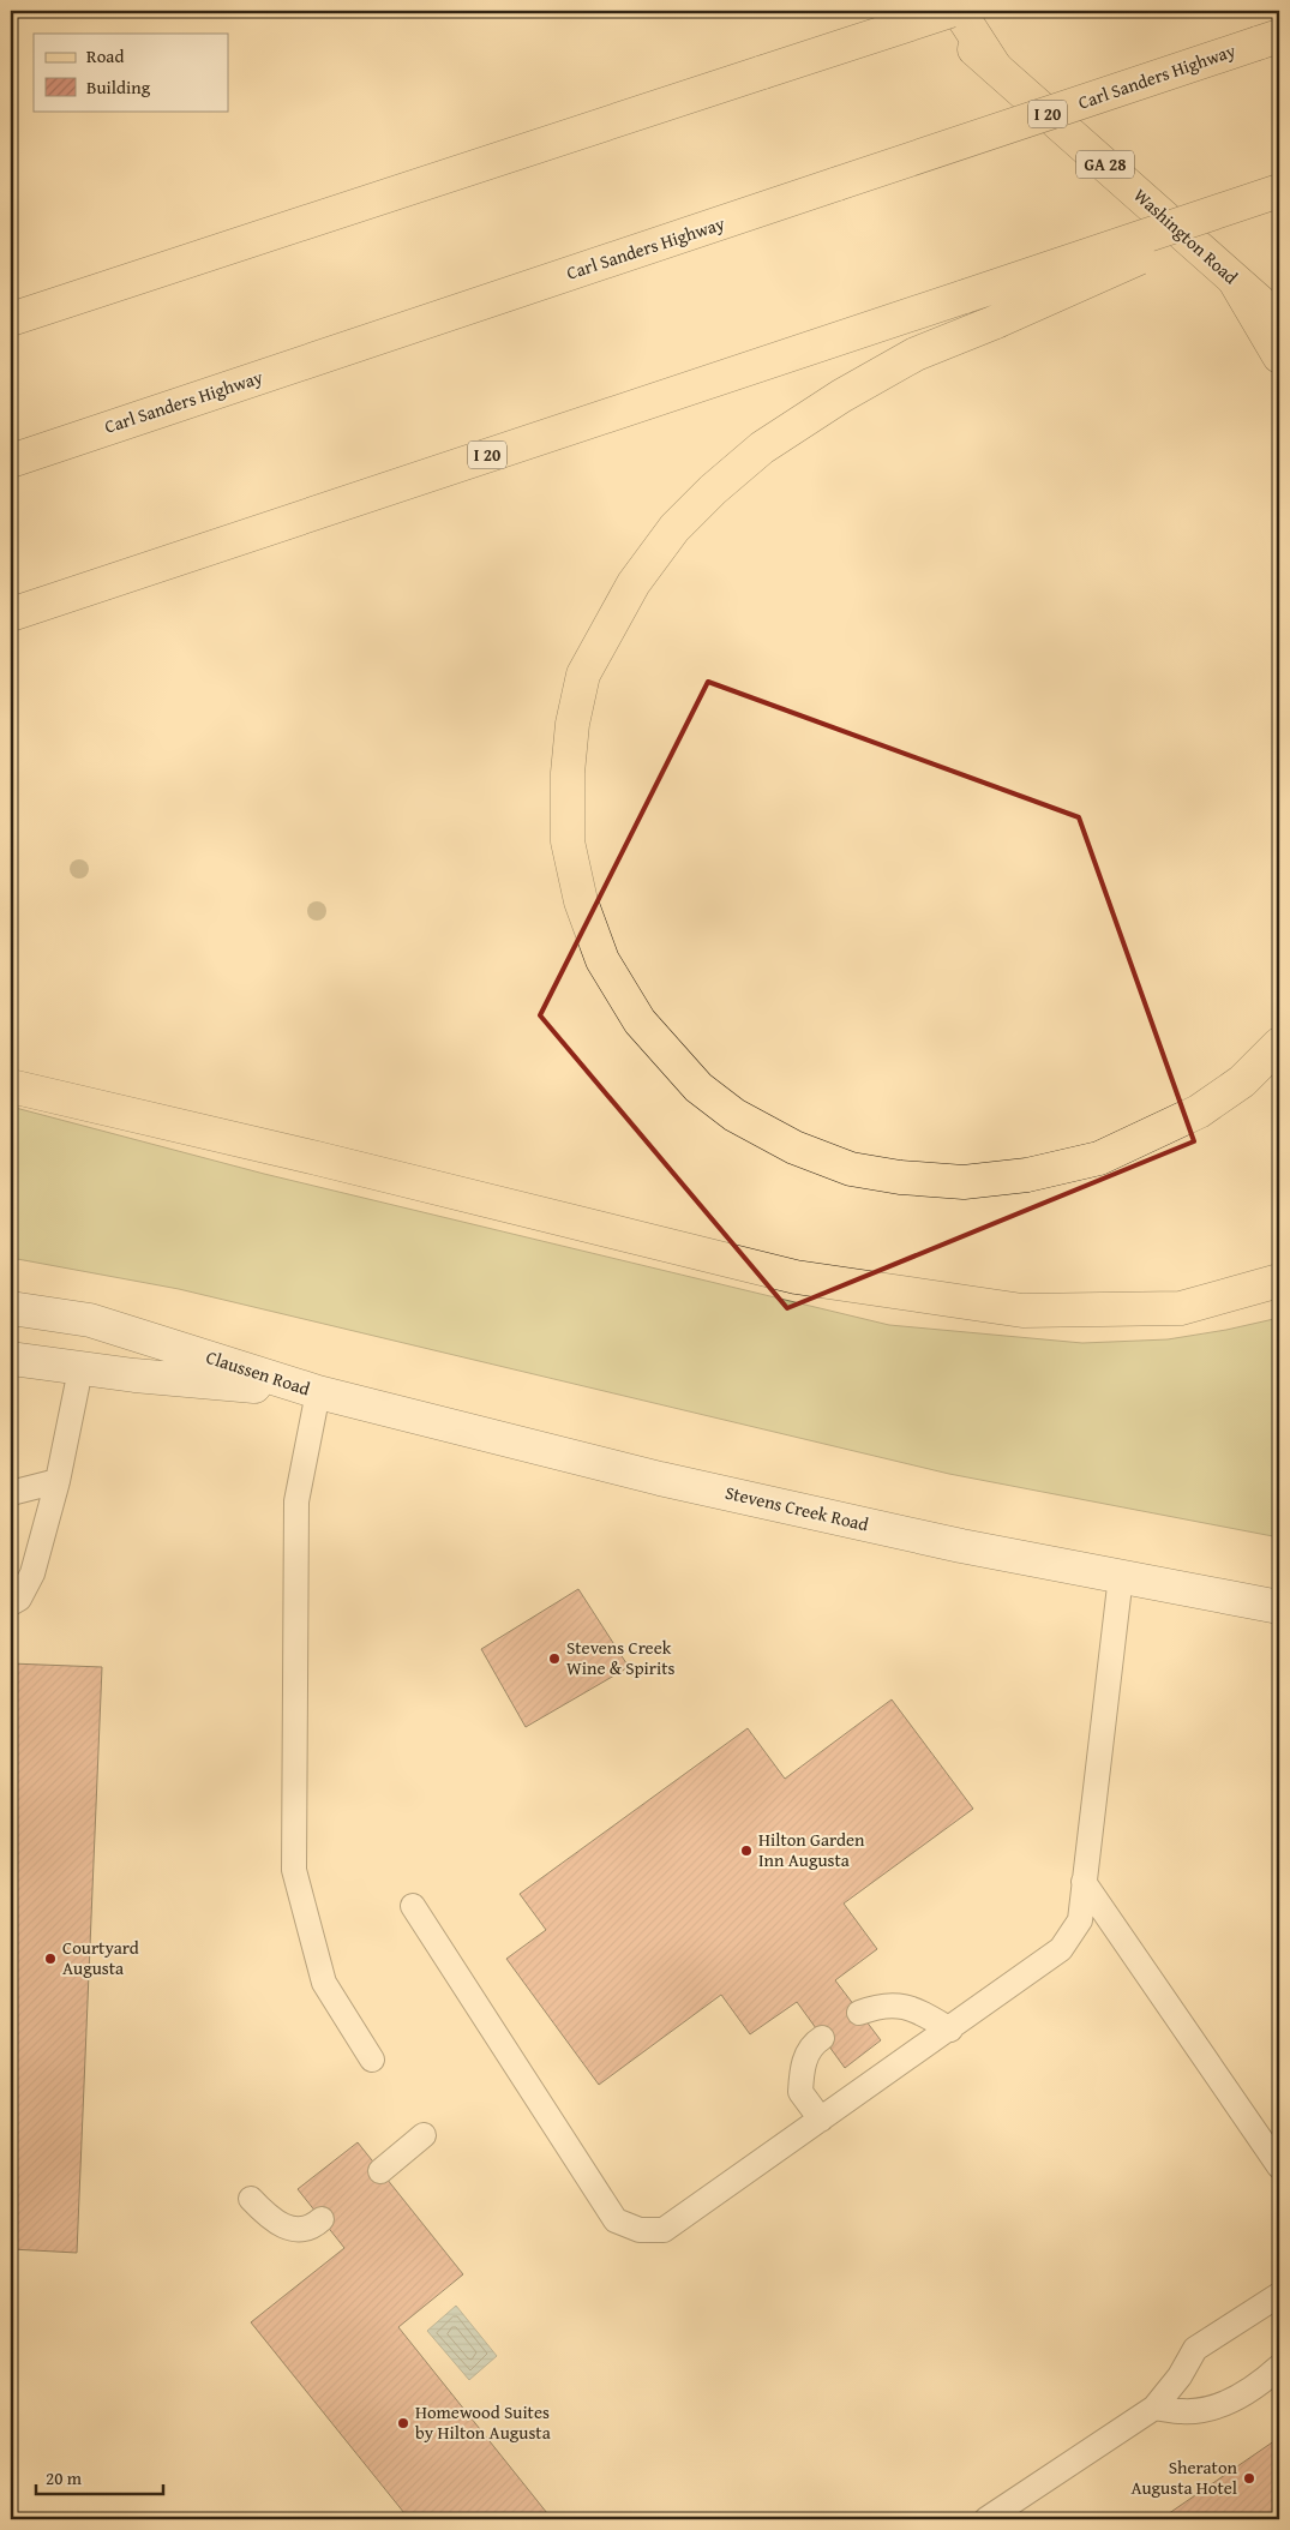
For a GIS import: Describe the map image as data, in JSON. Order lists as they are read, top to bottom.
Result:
{
  "streets": {
    "main road": [
      "Carl Sanders Highway",
      "I 20",
      "GA 28",
      "Washington Road"
    ],
    "street": ["Claussen Road", "Stevens Creek Road"]
  },
  "crossings": [
    ["Claussen Road", "Stevens Creek Road"]
  ],
  "places": [
    "Stevens Creek Wine & Spirits",
    "Hilton Garden Inn Augusta",
    "Courtyard Augusta",
    "Homewood Suites by Hilton Augusta",
    "Sheraton Augusta Hotel"
  ],
  "legend": ["Road", "Building"],
  "scale_bar": "20 m"
}
